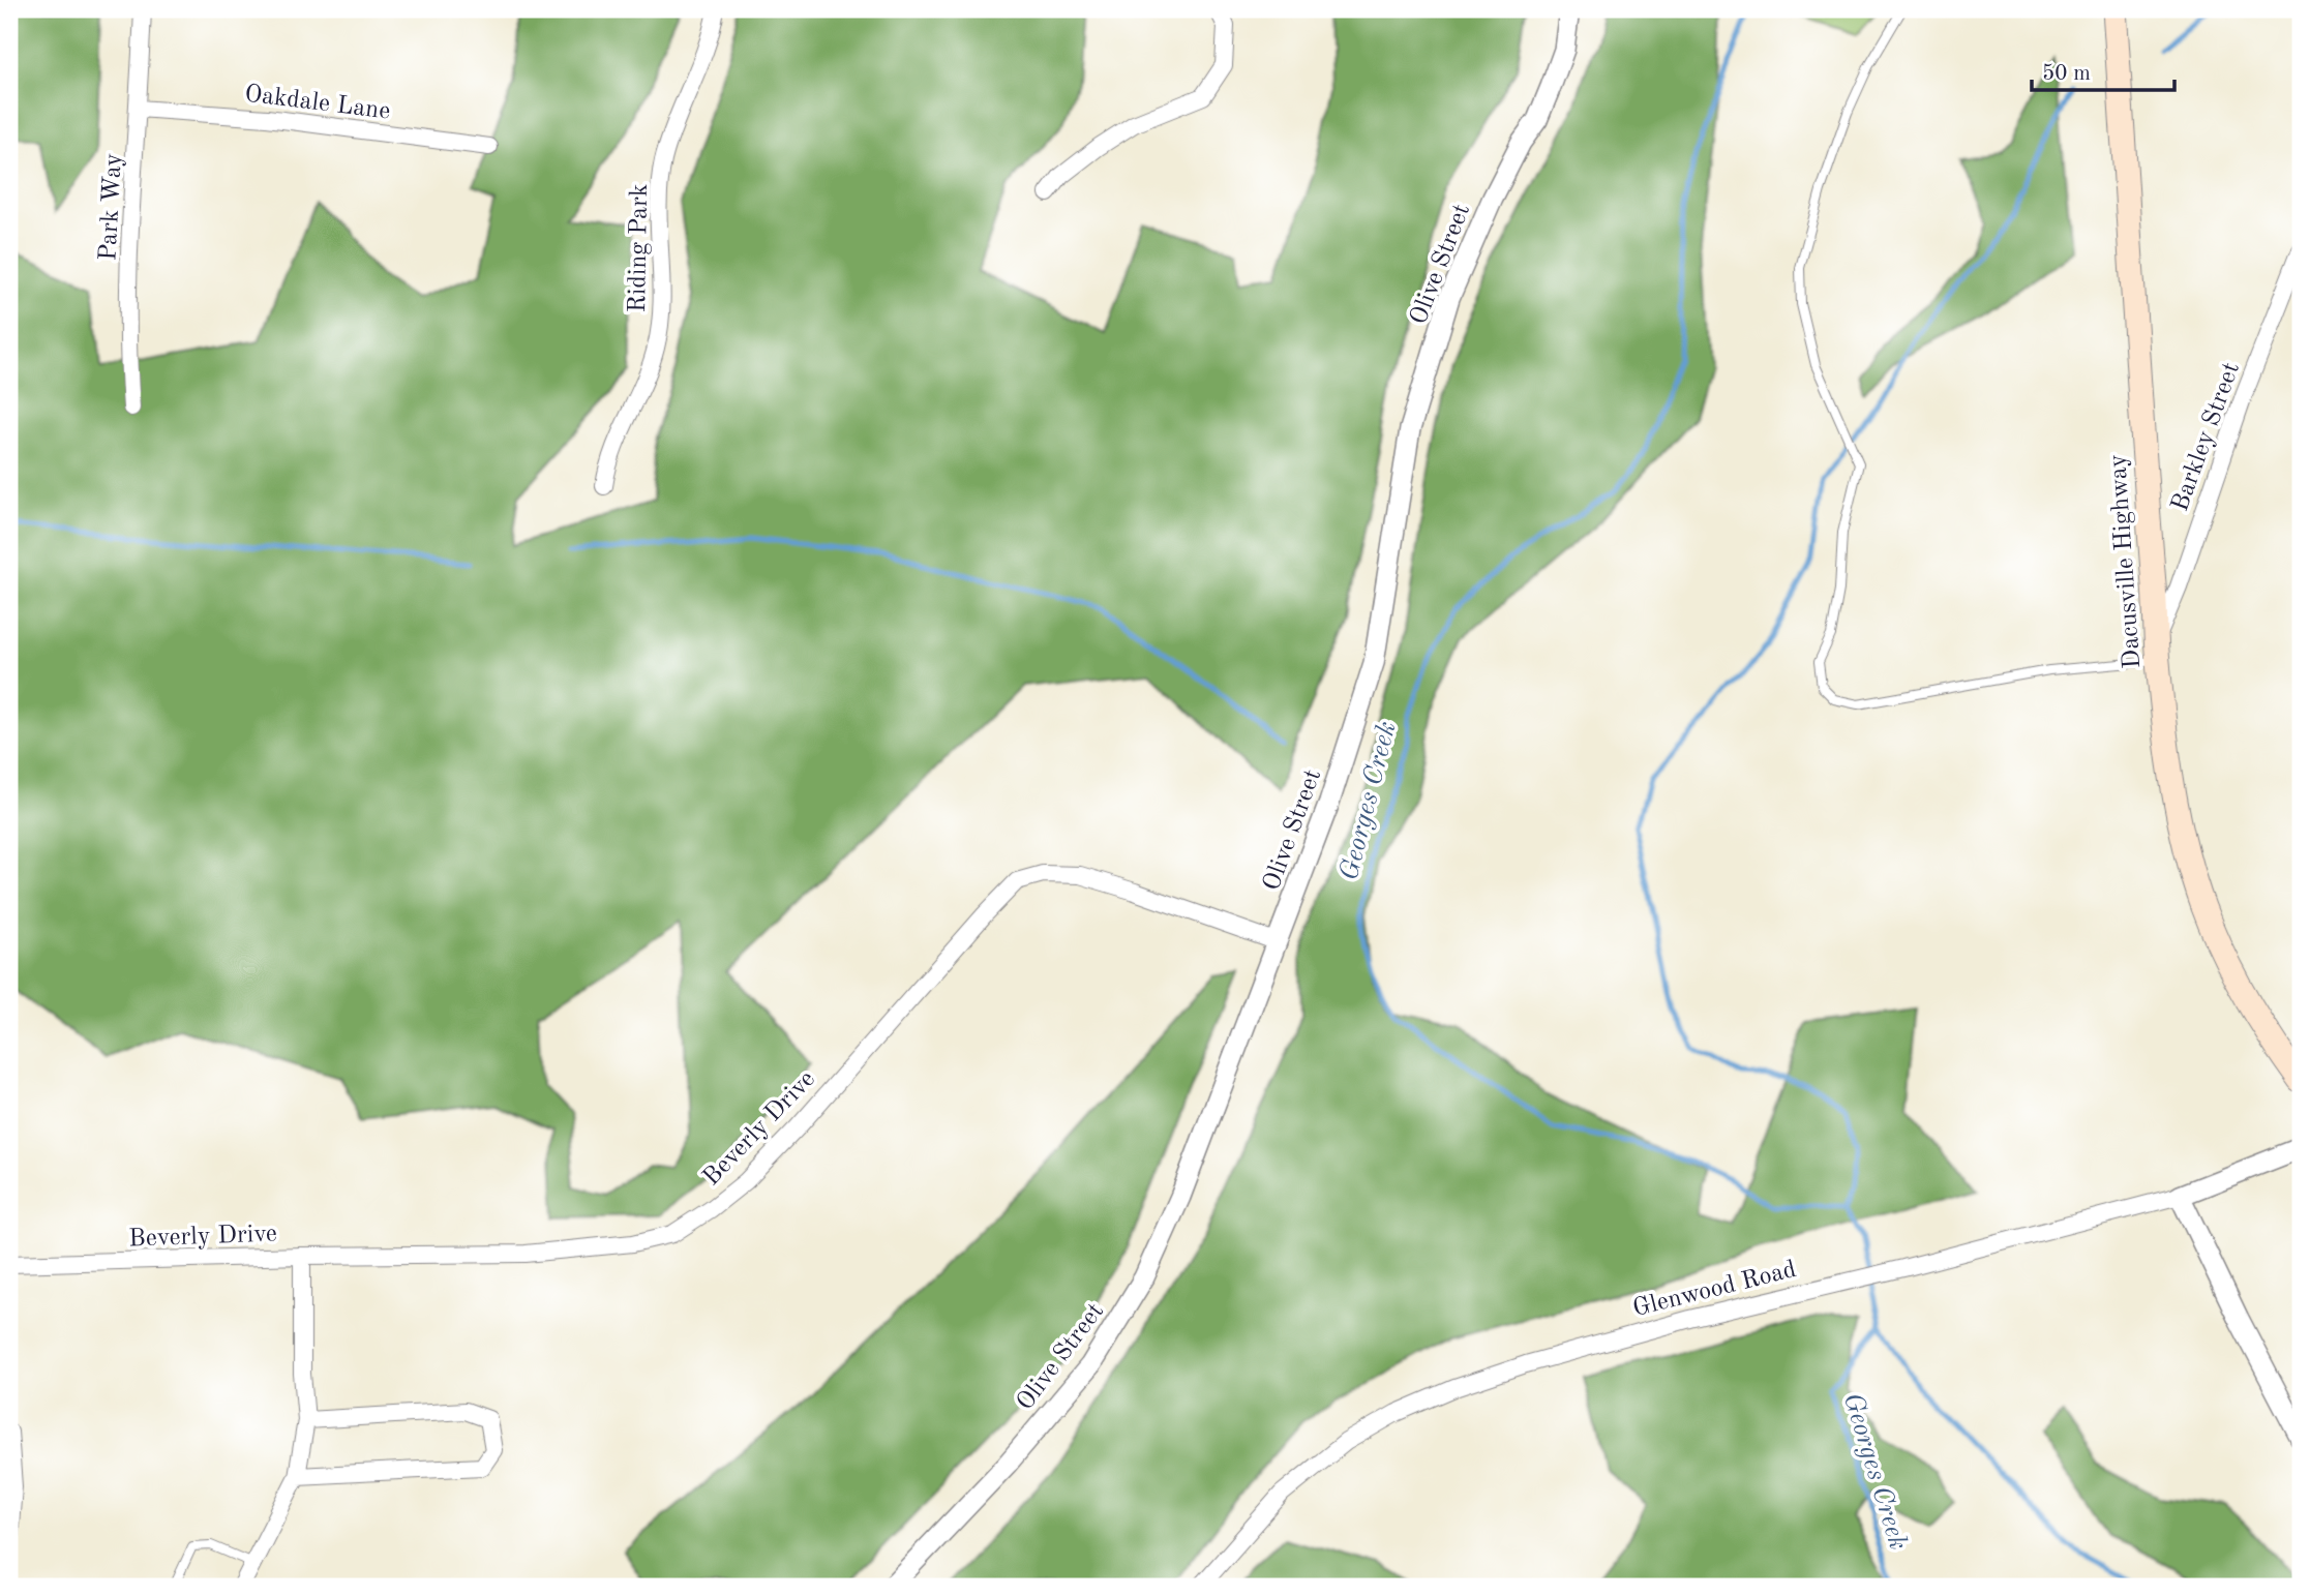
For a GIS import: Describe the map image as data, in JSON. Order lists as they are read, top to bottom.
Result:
{
  "streets": {
    "main road": ["Dacusville Highway"],
    "street": [
      "Oakdale Lane",
      "Park Way",
      "Riding Park",
      "Olive Street",
      "Barkley Street",
      "Beverly Drive",
      "Glenwood Road"
    ]
  },
  "crossings": [
    ["Oakdale Lane", "Park Way"],
    ["Olive Street", "Beverly Drive"],
    ["Barkley Street", "Dacusville Highway"]
  ],
  "water": ["Georges Creek"],
  "scale_bar": "50 m"
}
